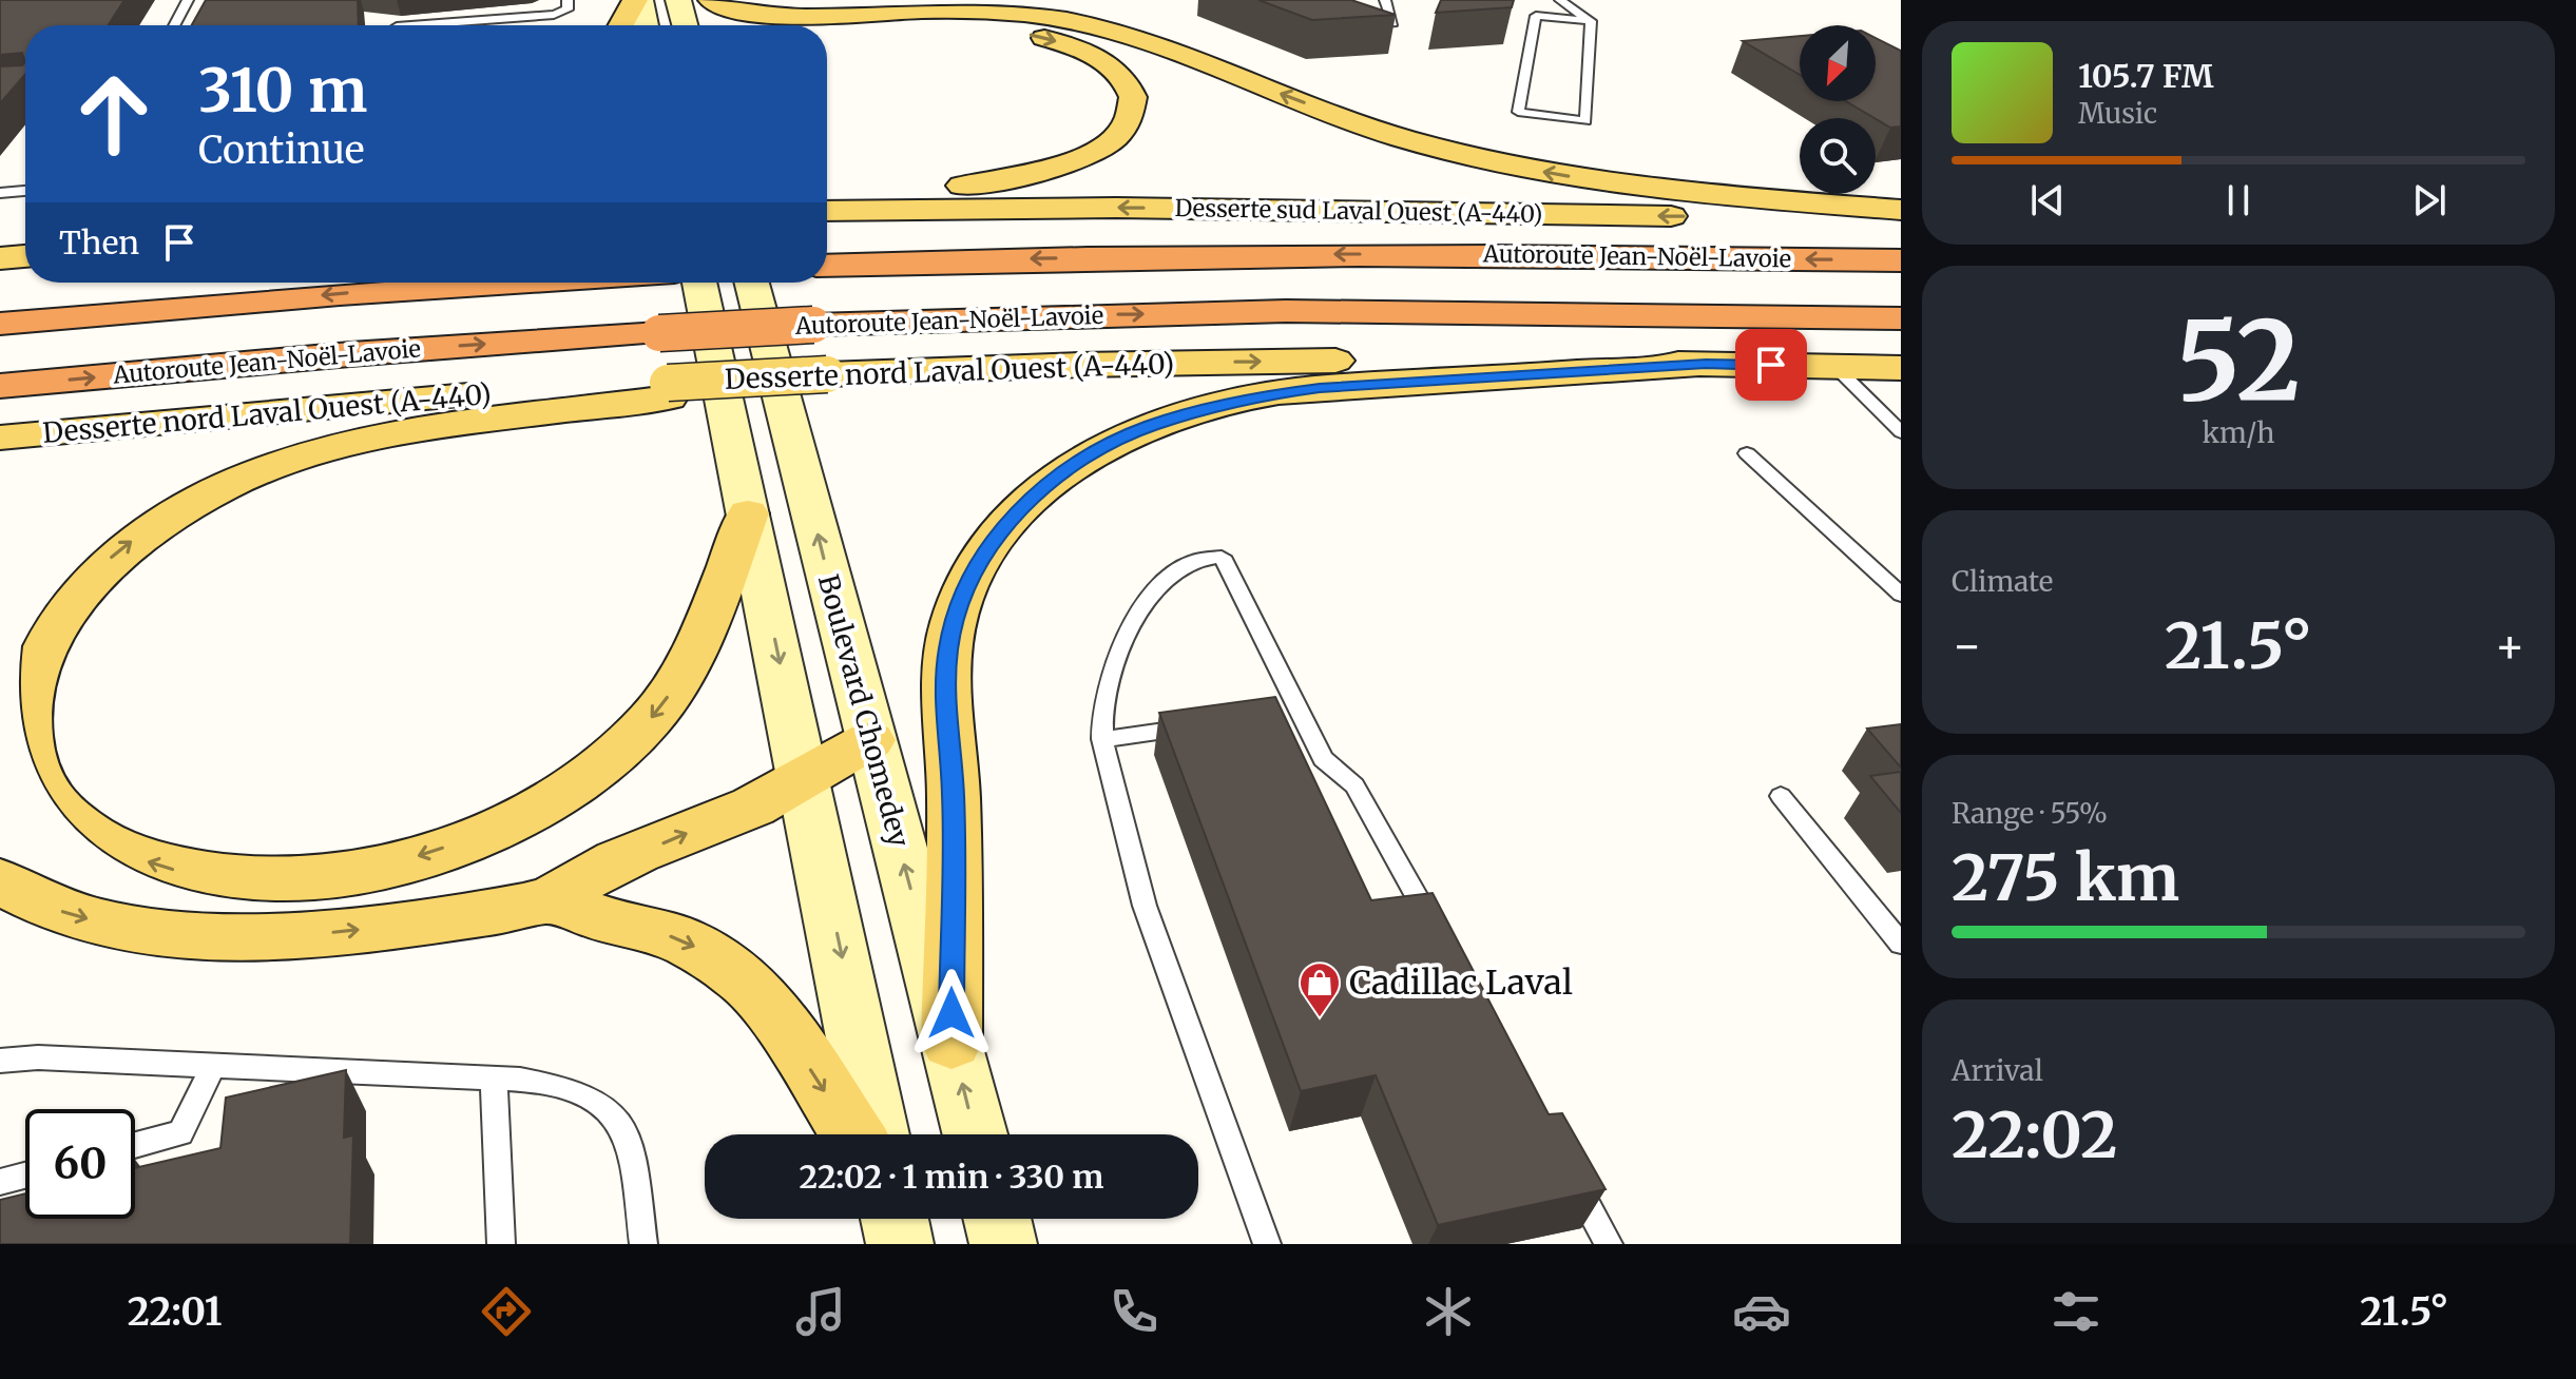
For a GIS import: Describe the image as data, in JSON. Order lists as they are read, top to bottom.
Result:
{
  "streets": {
    "highway": ["Autoroute Jean-Noël-Lavoie"],
    "main road": ["Desserte sud Laval Ouest (A-440)", "Desserte nord Laval Ouest (A-440)"],
    "street": ["Boulevard Chomedey"]
  },
  "places": {
    "shop": ["Cadillac Laval"]
  },
  "north": "bottom left",
  "page": {
    "turn": ["310 m", "Continue"],
    "song": ["105.7 FM", "Music"],
    "then": "Then",
    "tile": [
      ["52", "km/h"],
      "Climate",
      ["Range · 55%", "275 km"],
      ["Arrival", "22:02"]
    ],
    "heat": ["−", "21.5°", "+"],
    "limit": "60",
    "trip": "22:02 · 1 min · 330 m",
    "tabs": ["22:01", "21.5°"]
  }
}
